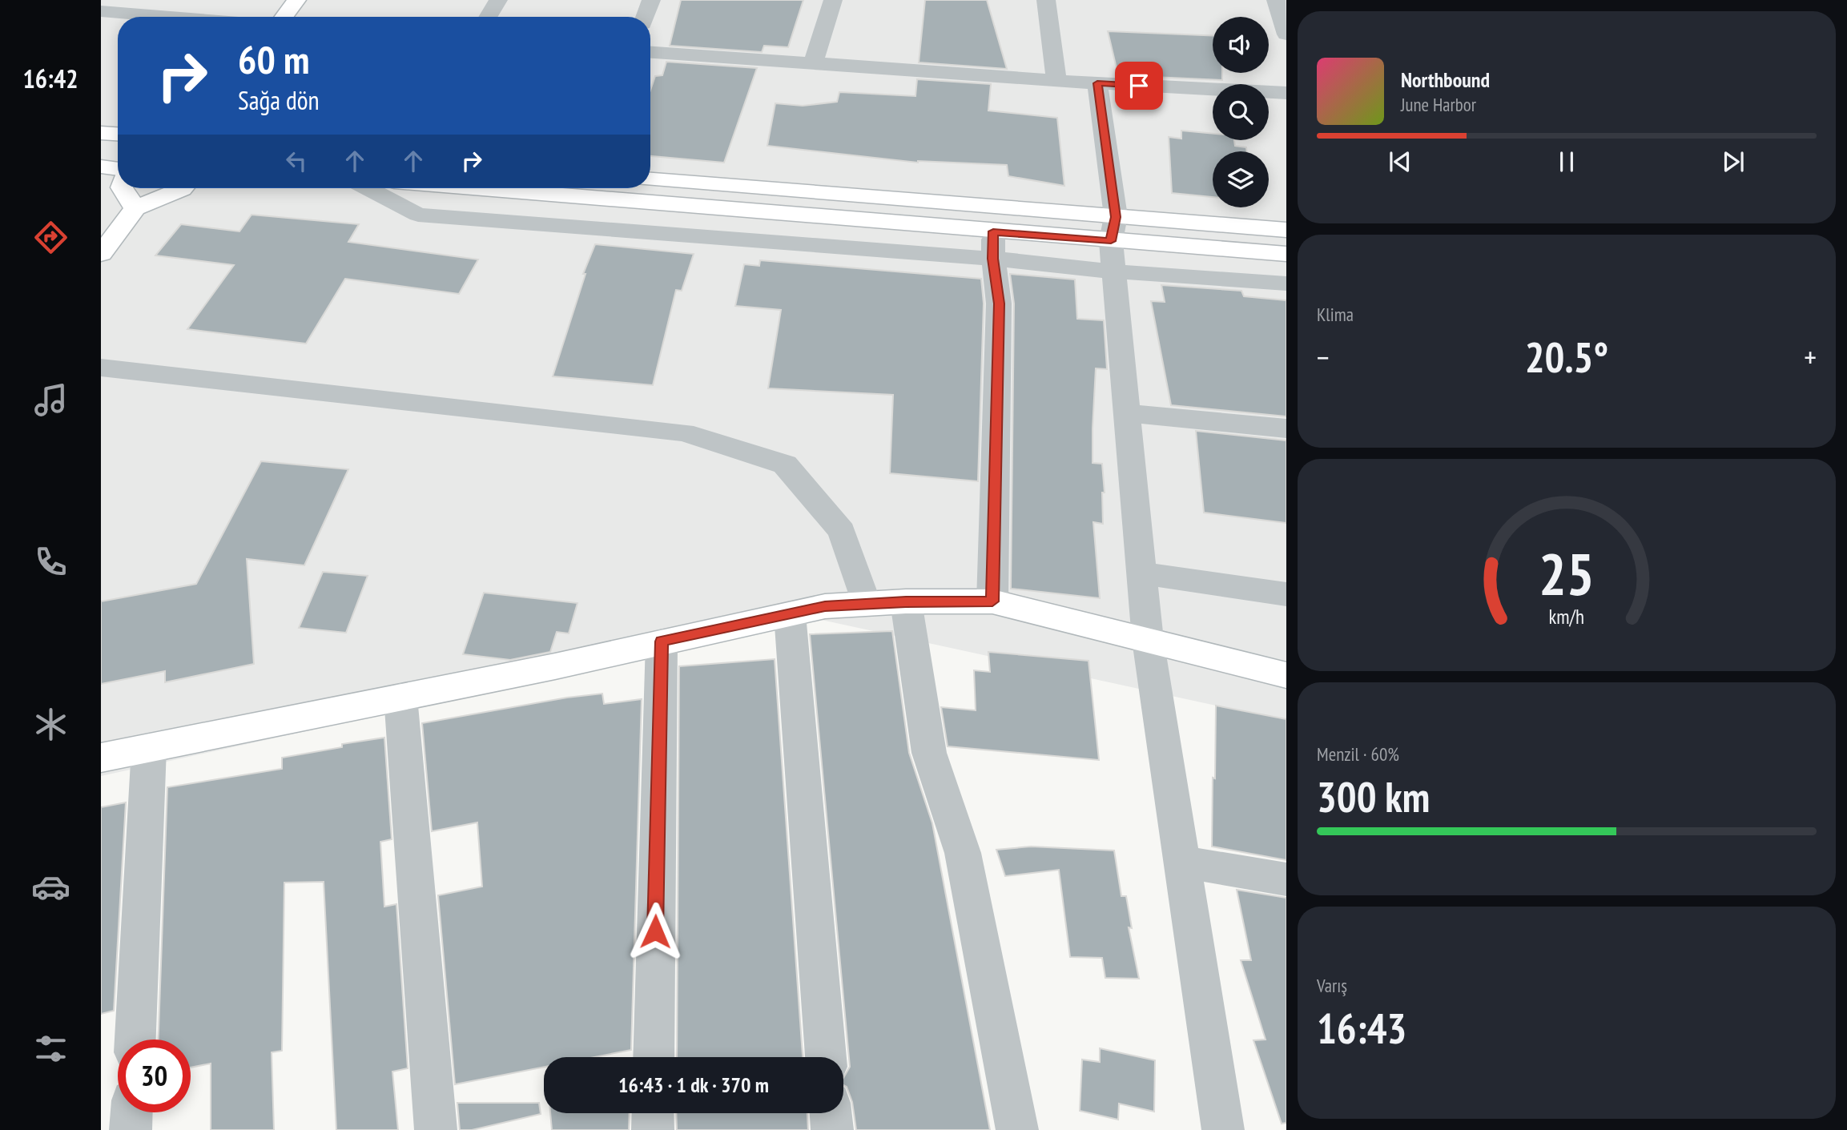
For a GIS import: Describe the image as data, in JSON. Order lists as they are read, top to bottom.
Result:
{
  "page": {
    "tabs": "16:42",
    "turn": ["60 m", "Sağa dön"],
    "song": ["Northbound", "June Harbor"],
    "tile": [
      "Klima",
      ["Menzil · 60%", "300 km"],
      ["Varış", "16:43"]
    ],
    "heat": ["−", "20.5°", "+"],
    "limit": "30",
    "trip": "16:43 · 1 dk · 370 m",
    "gauge": ["25", "km/h"]
  }
}
